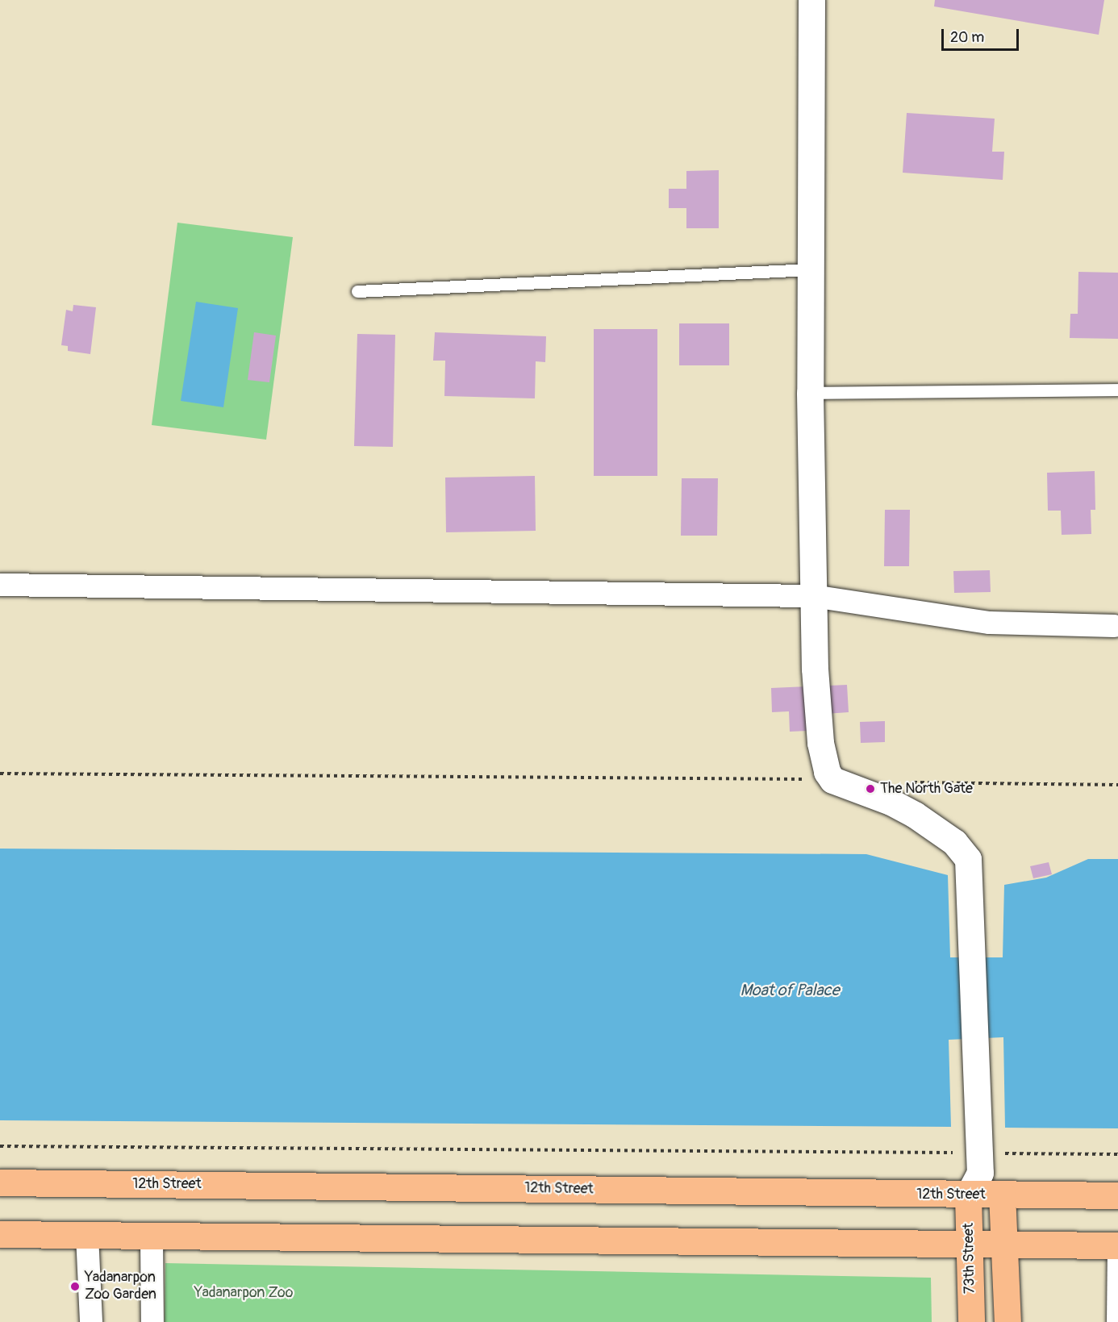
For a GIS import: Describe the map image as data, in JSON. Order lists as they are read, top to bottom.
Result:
{
  "streets": {
    "main road": ["12th Street", "73th Street"]
  },
  "crossings": [
    ["12th Street", "73th Street"]
  ],
  "water": ["Moat of Palace"],
  "parks": ["Yadanarpon Zoo"],
  "places": ["The North Gate", "Yadanarpon Zoo Garden"],
  "scale_bar": "20 m"
}
